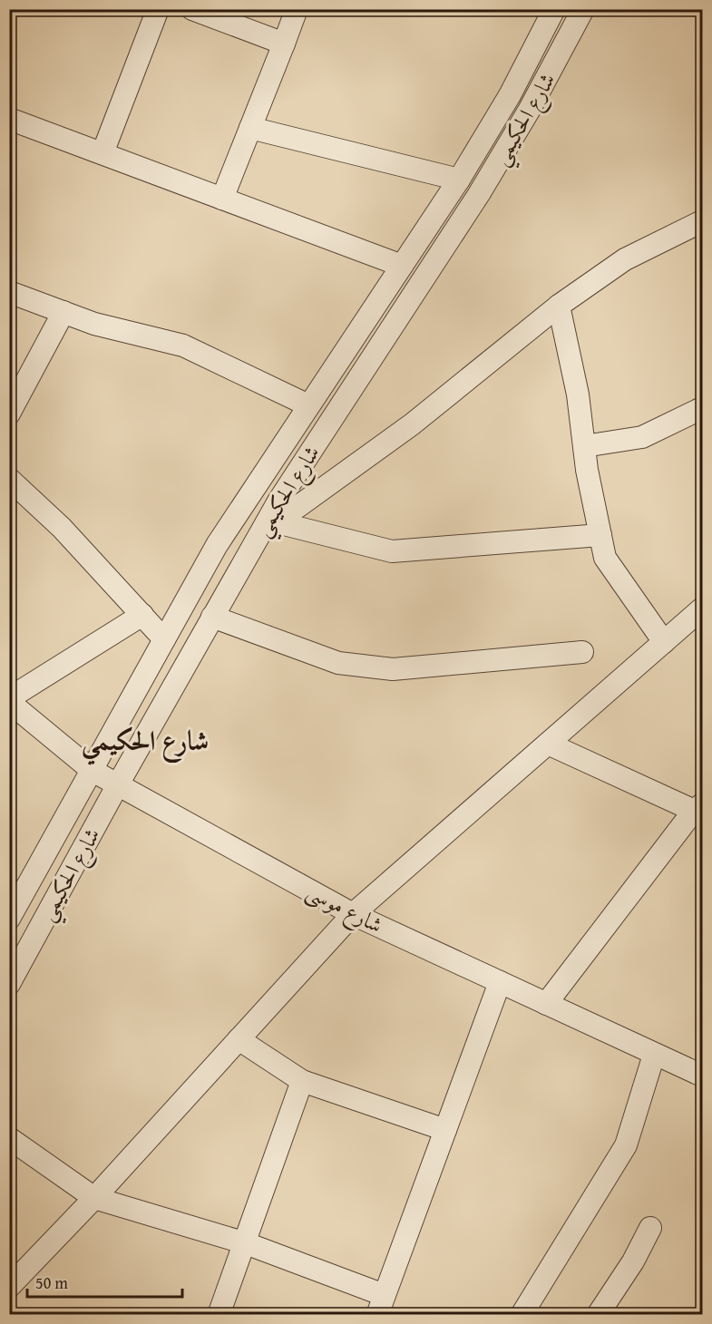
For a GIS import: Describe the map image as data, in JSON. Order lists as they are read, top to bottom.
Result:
{
  "streets": {
    "street": ["شارع الحكيمي", "شارع موسى"]
  },
  "crossings": [
    ["شارع الحكيمي", "شارع موسى"]
  ],
  "districts": ["شارع الحكيمي"],
  "scale_bar": "50 m"
}
